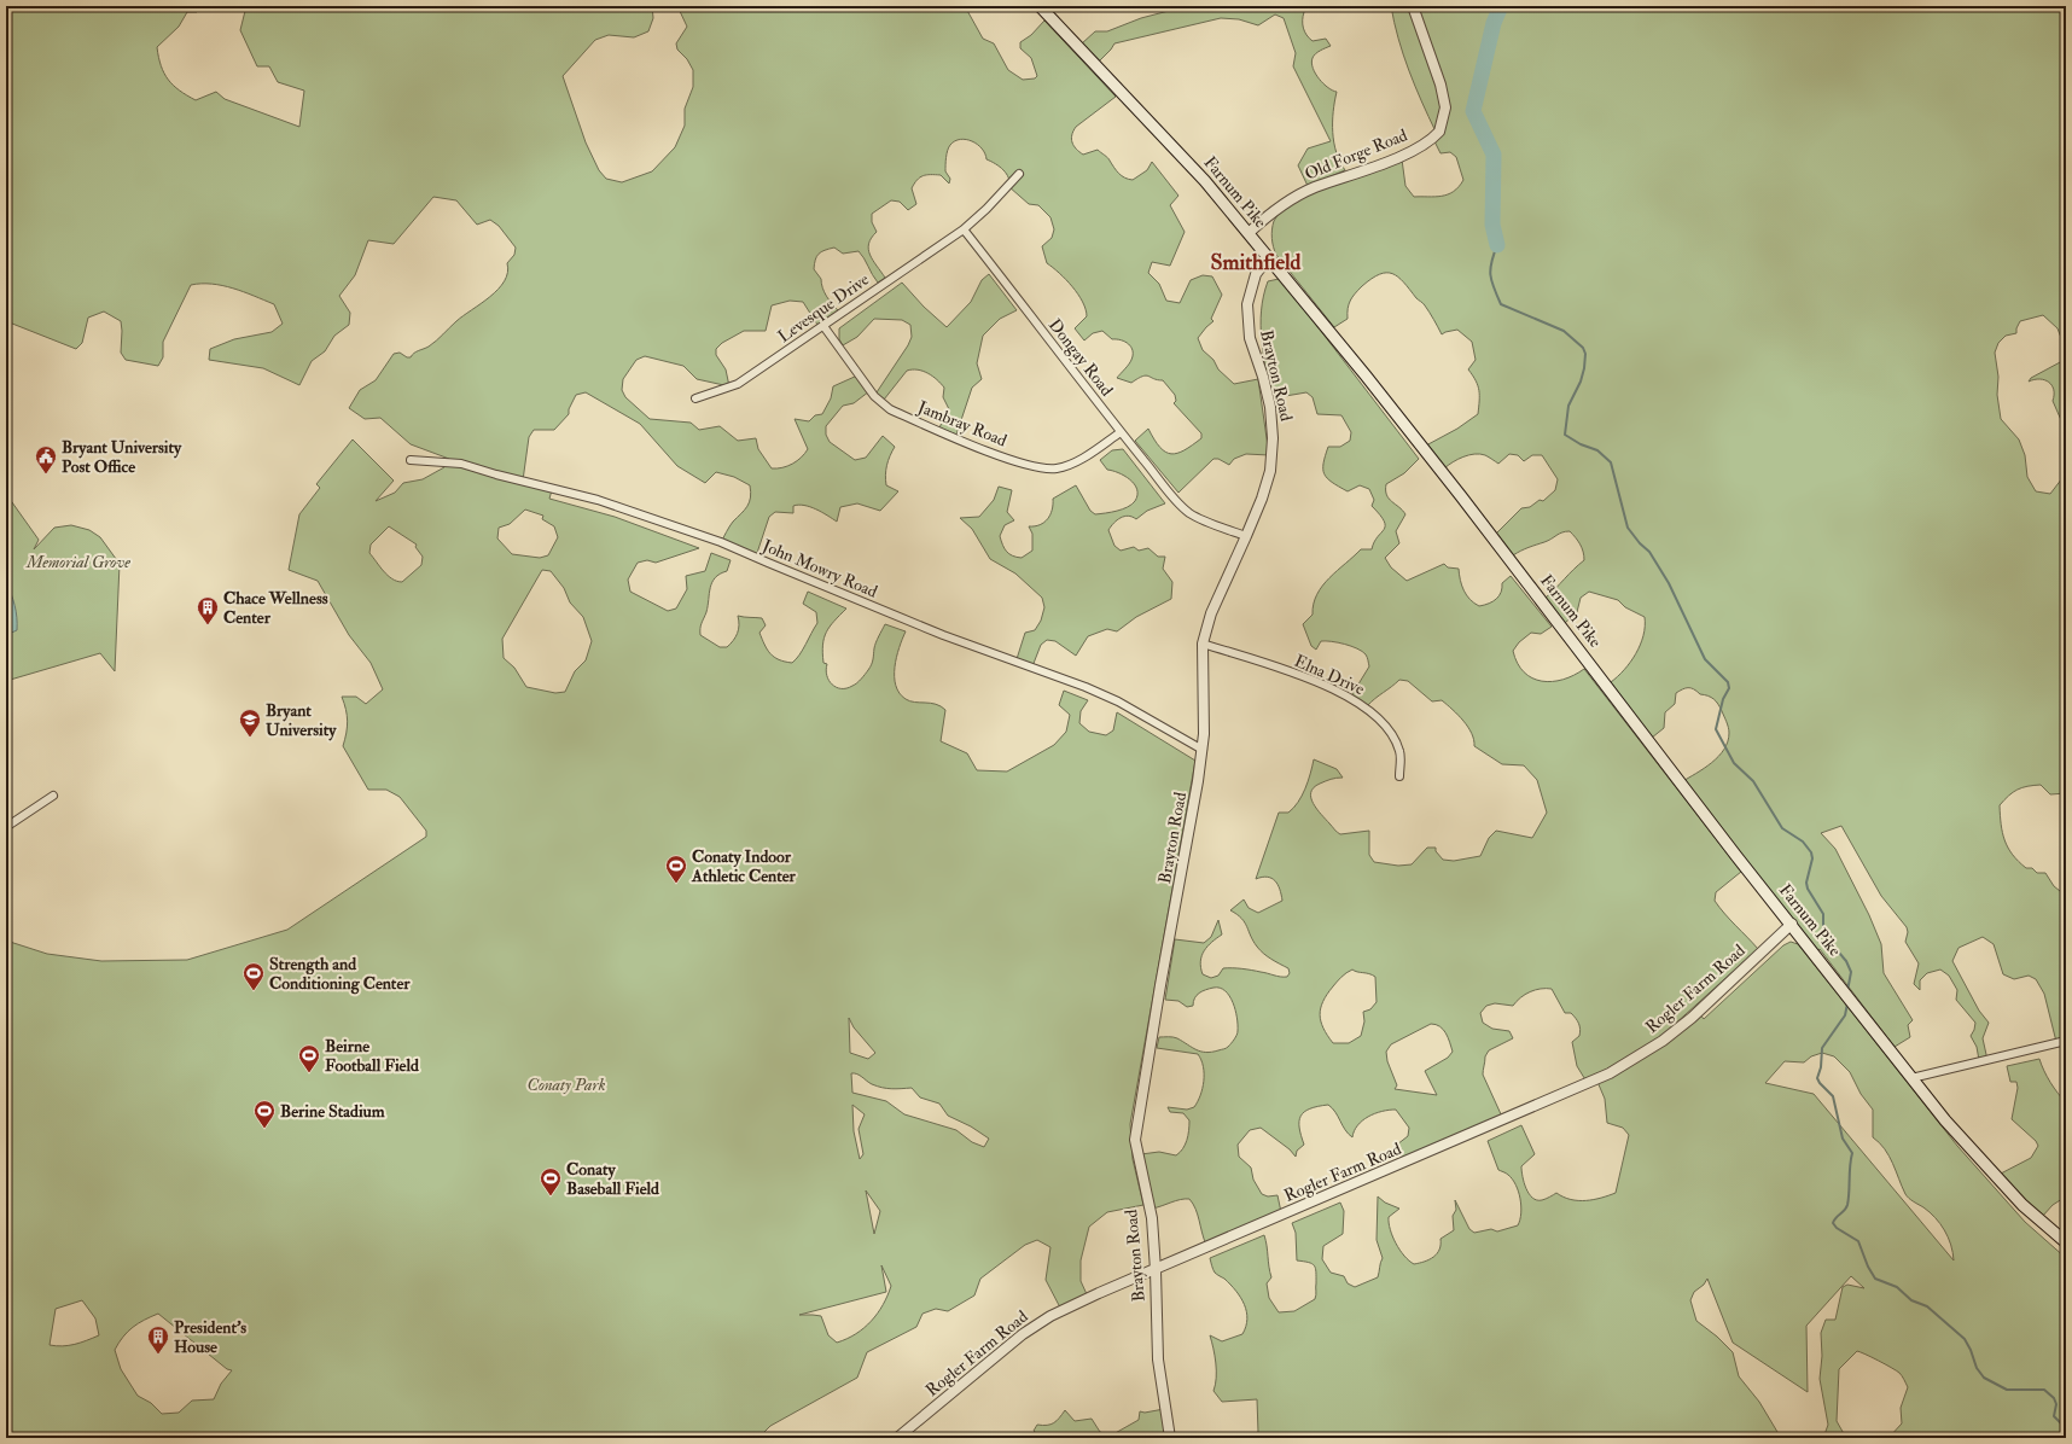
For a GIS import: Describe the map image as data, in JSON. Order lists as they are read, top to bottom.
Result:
{
  "streets": {
    "main road": ["Farnum Pike"],
    "street": [
      "Old Forge Road",
      "Levesque Drive",
      "Dongay Road",
      "Brayton Road",
      "Jambray Road",
      "John Mowry Road",
      "Elna Drive",
      "Rogler Farm Road"
    ]
  },
  "crossings": [
    ["Old Forge Road", "Farnum Pike"],
    ["Farnum Pike", "Brayton Road"],
    ["Farnum Pike", "Rogler Farm Road"],
    ["Levesque Drive", "Dongay Road"],
    ["Levesque Drive", "Jambray Road"],
    ["Dongay Road", "Brayton Road"],
    ["Dongay Road", "Jambray Road"],
    ["Brayton Road", "John Mowry Road"],
    ["Brayton Road", "Elna Drive"],
    ["Brayton Road", "Rogler Farm Road"]
  ],
  "districts": ["Smithfield"],
  "parks": ["Memorial Grove", "Conaty Park"],
  "places": {
    "public building": ["Bryant University Post Office"],
    "building": ["Chace Wellness Center", "President's House"],
    "school or university": ["Bryant University"],
    "sports": [
      "Conaty Indoor Athletic Center",
      "Strength and Conditioning Center",
      "Beirne Football Field",
      "Berine Stadium",
      "Conaty Baseball Field"
    ]
  }
}
